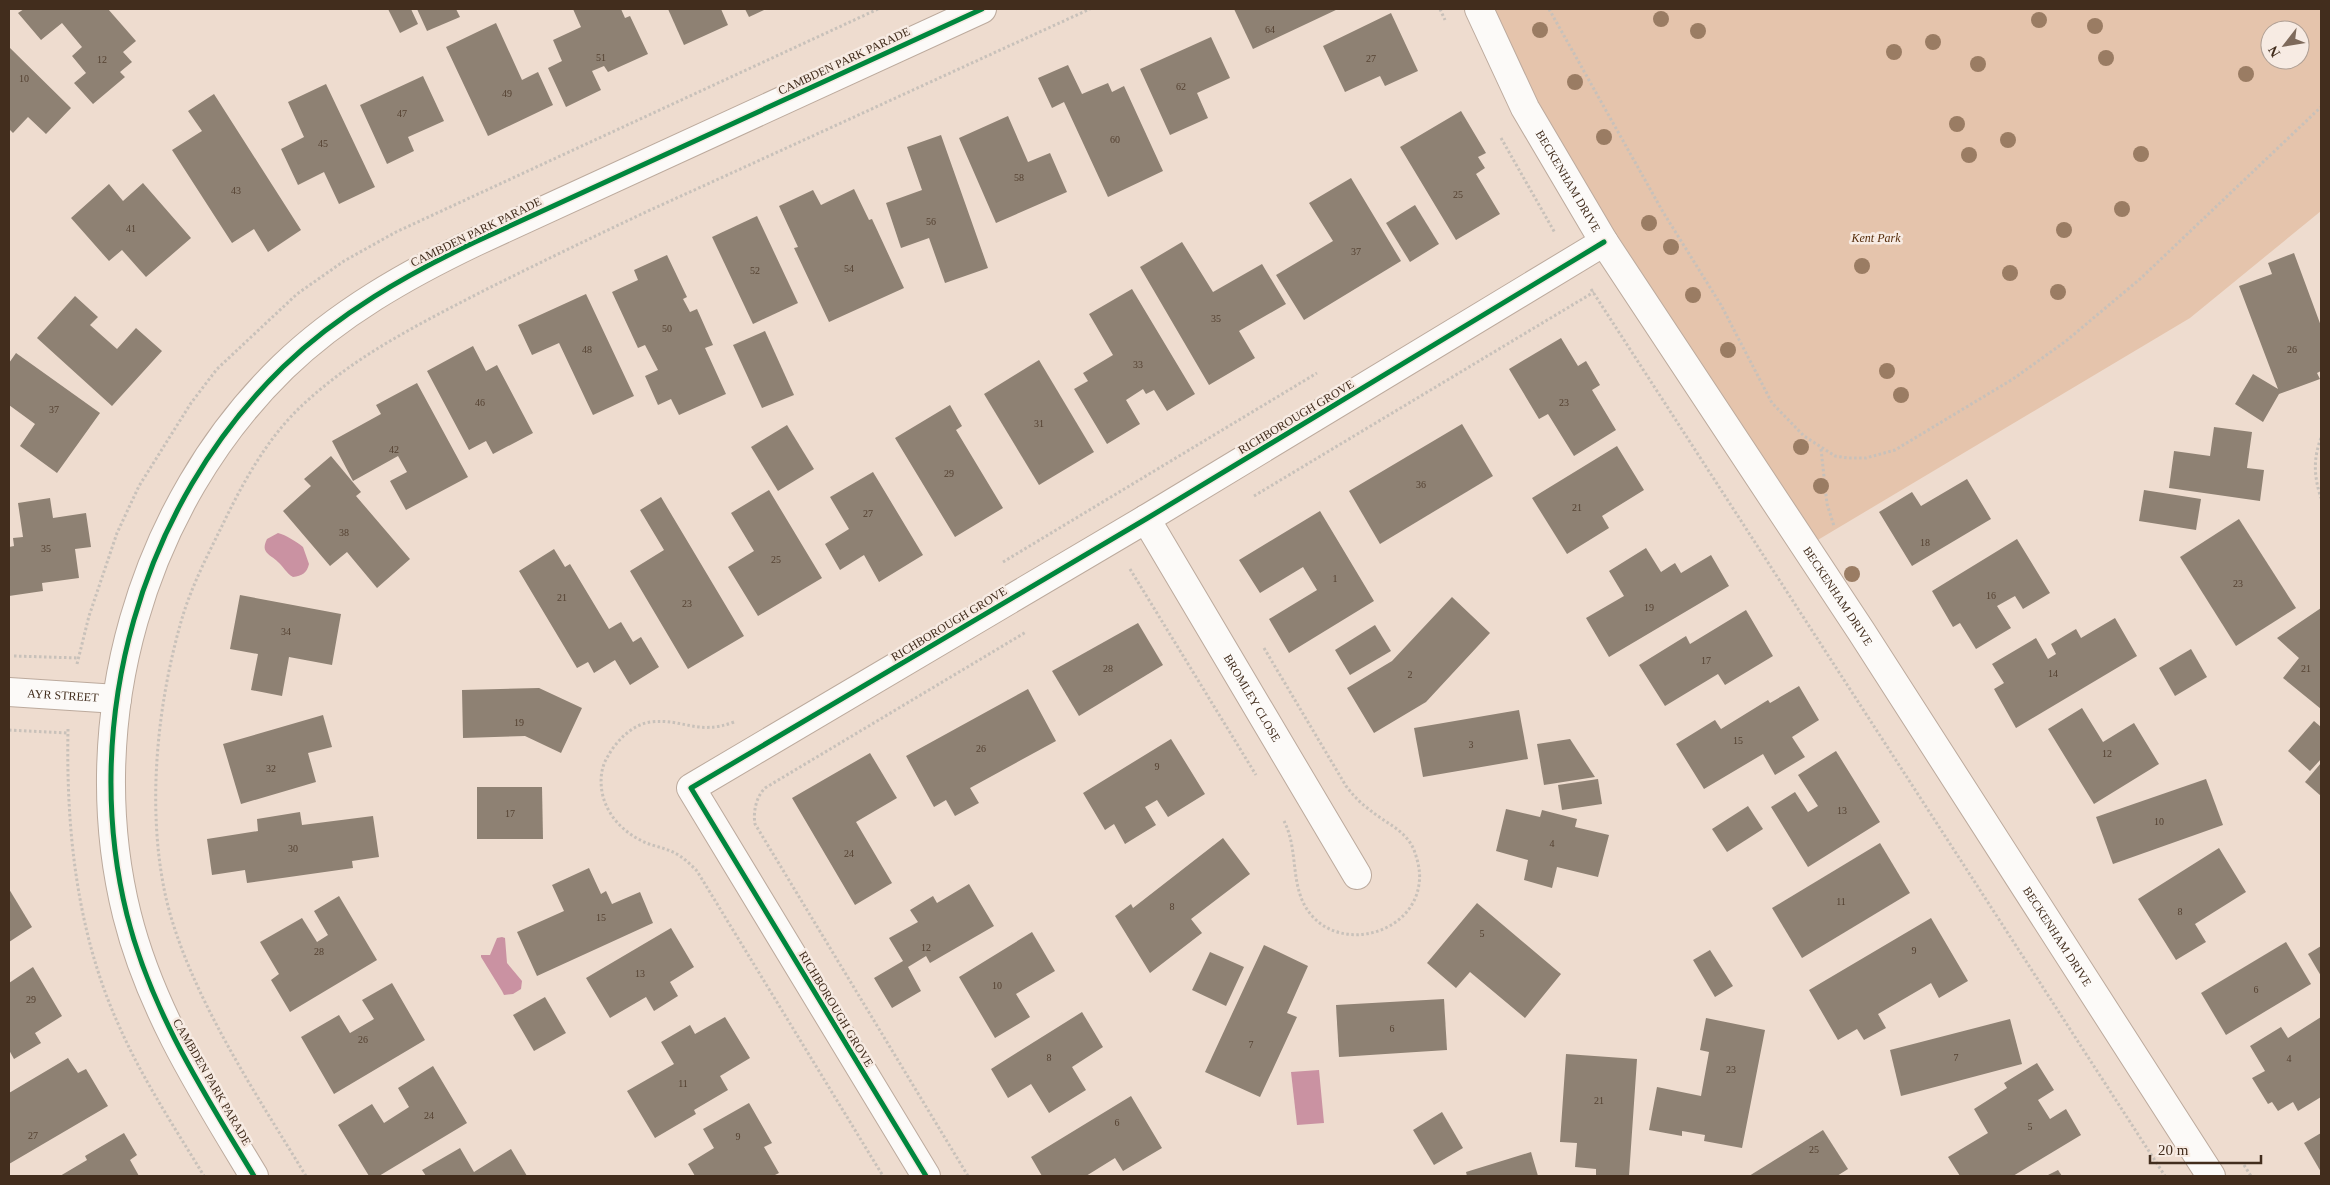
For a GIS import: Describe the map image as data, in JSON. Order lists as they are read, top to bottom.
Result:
{
  "streets": {
    "street": [
      "CAMBDEN PARK PARADE",
      "BECKENHAM DRIVE",
      "RICHBOROUGH GROVE",
      "AYR STREET",
      "BROMLEY CLOSE"
    ]
  },
  "crossings": [
    ["CAMBDEN PARK PARADE", "AYR STREET"],
    ["BECKENHAM DRIVE", "RICHBOROUGH GROVE"],
    ["RICHBOROUGH GROVE", "BROMLEY CLOSE"]
  ],
  "parks": ["Kent Park"],
  "house_numbers": [
    "64",
    "51",
    "27",
    "12",
    "10",
    "62",
    "49",
    "47",
    "60",
    "45",
    "58",
    "43",
    "25",
    "56",
    "41",
    "37",
    "54",
    "52",
    "35",
    "50",
    "48",
    "26",
    "33",
    "46",
    "23",
    "37",
    "31",
    "42",
    "29",
    "36",
    "21",
    "27",
    "38",
    "18",
    "35",
    "25",
    "1",
    "23",
    "16",
    "21",
    "23",
    "19",
    "34",
    "17",
    "28",
    "21",
    "14",
    "2",
    "19",
    "15",
    "3",
    "26",
    "12",
    "9",
    "32",
    "13",
    "17",
    "10",
    "4",
    "30",
    "24",
    "11",
    "8",
    "8",
    "15",
    "5",
    "12",
    "9",
    "28",
    "13",
    "10",
    "6",
    "29",
    "6",
    "26",
    "7",
    "8",
    "7",
    "4",
    "23",
    "11",
    "21",
    "24",
    "6",
    "5",
    "27",
    "9",
    "25"
  ],
  "scale_bar": "20 m",
  "north": "bottom left"
}
